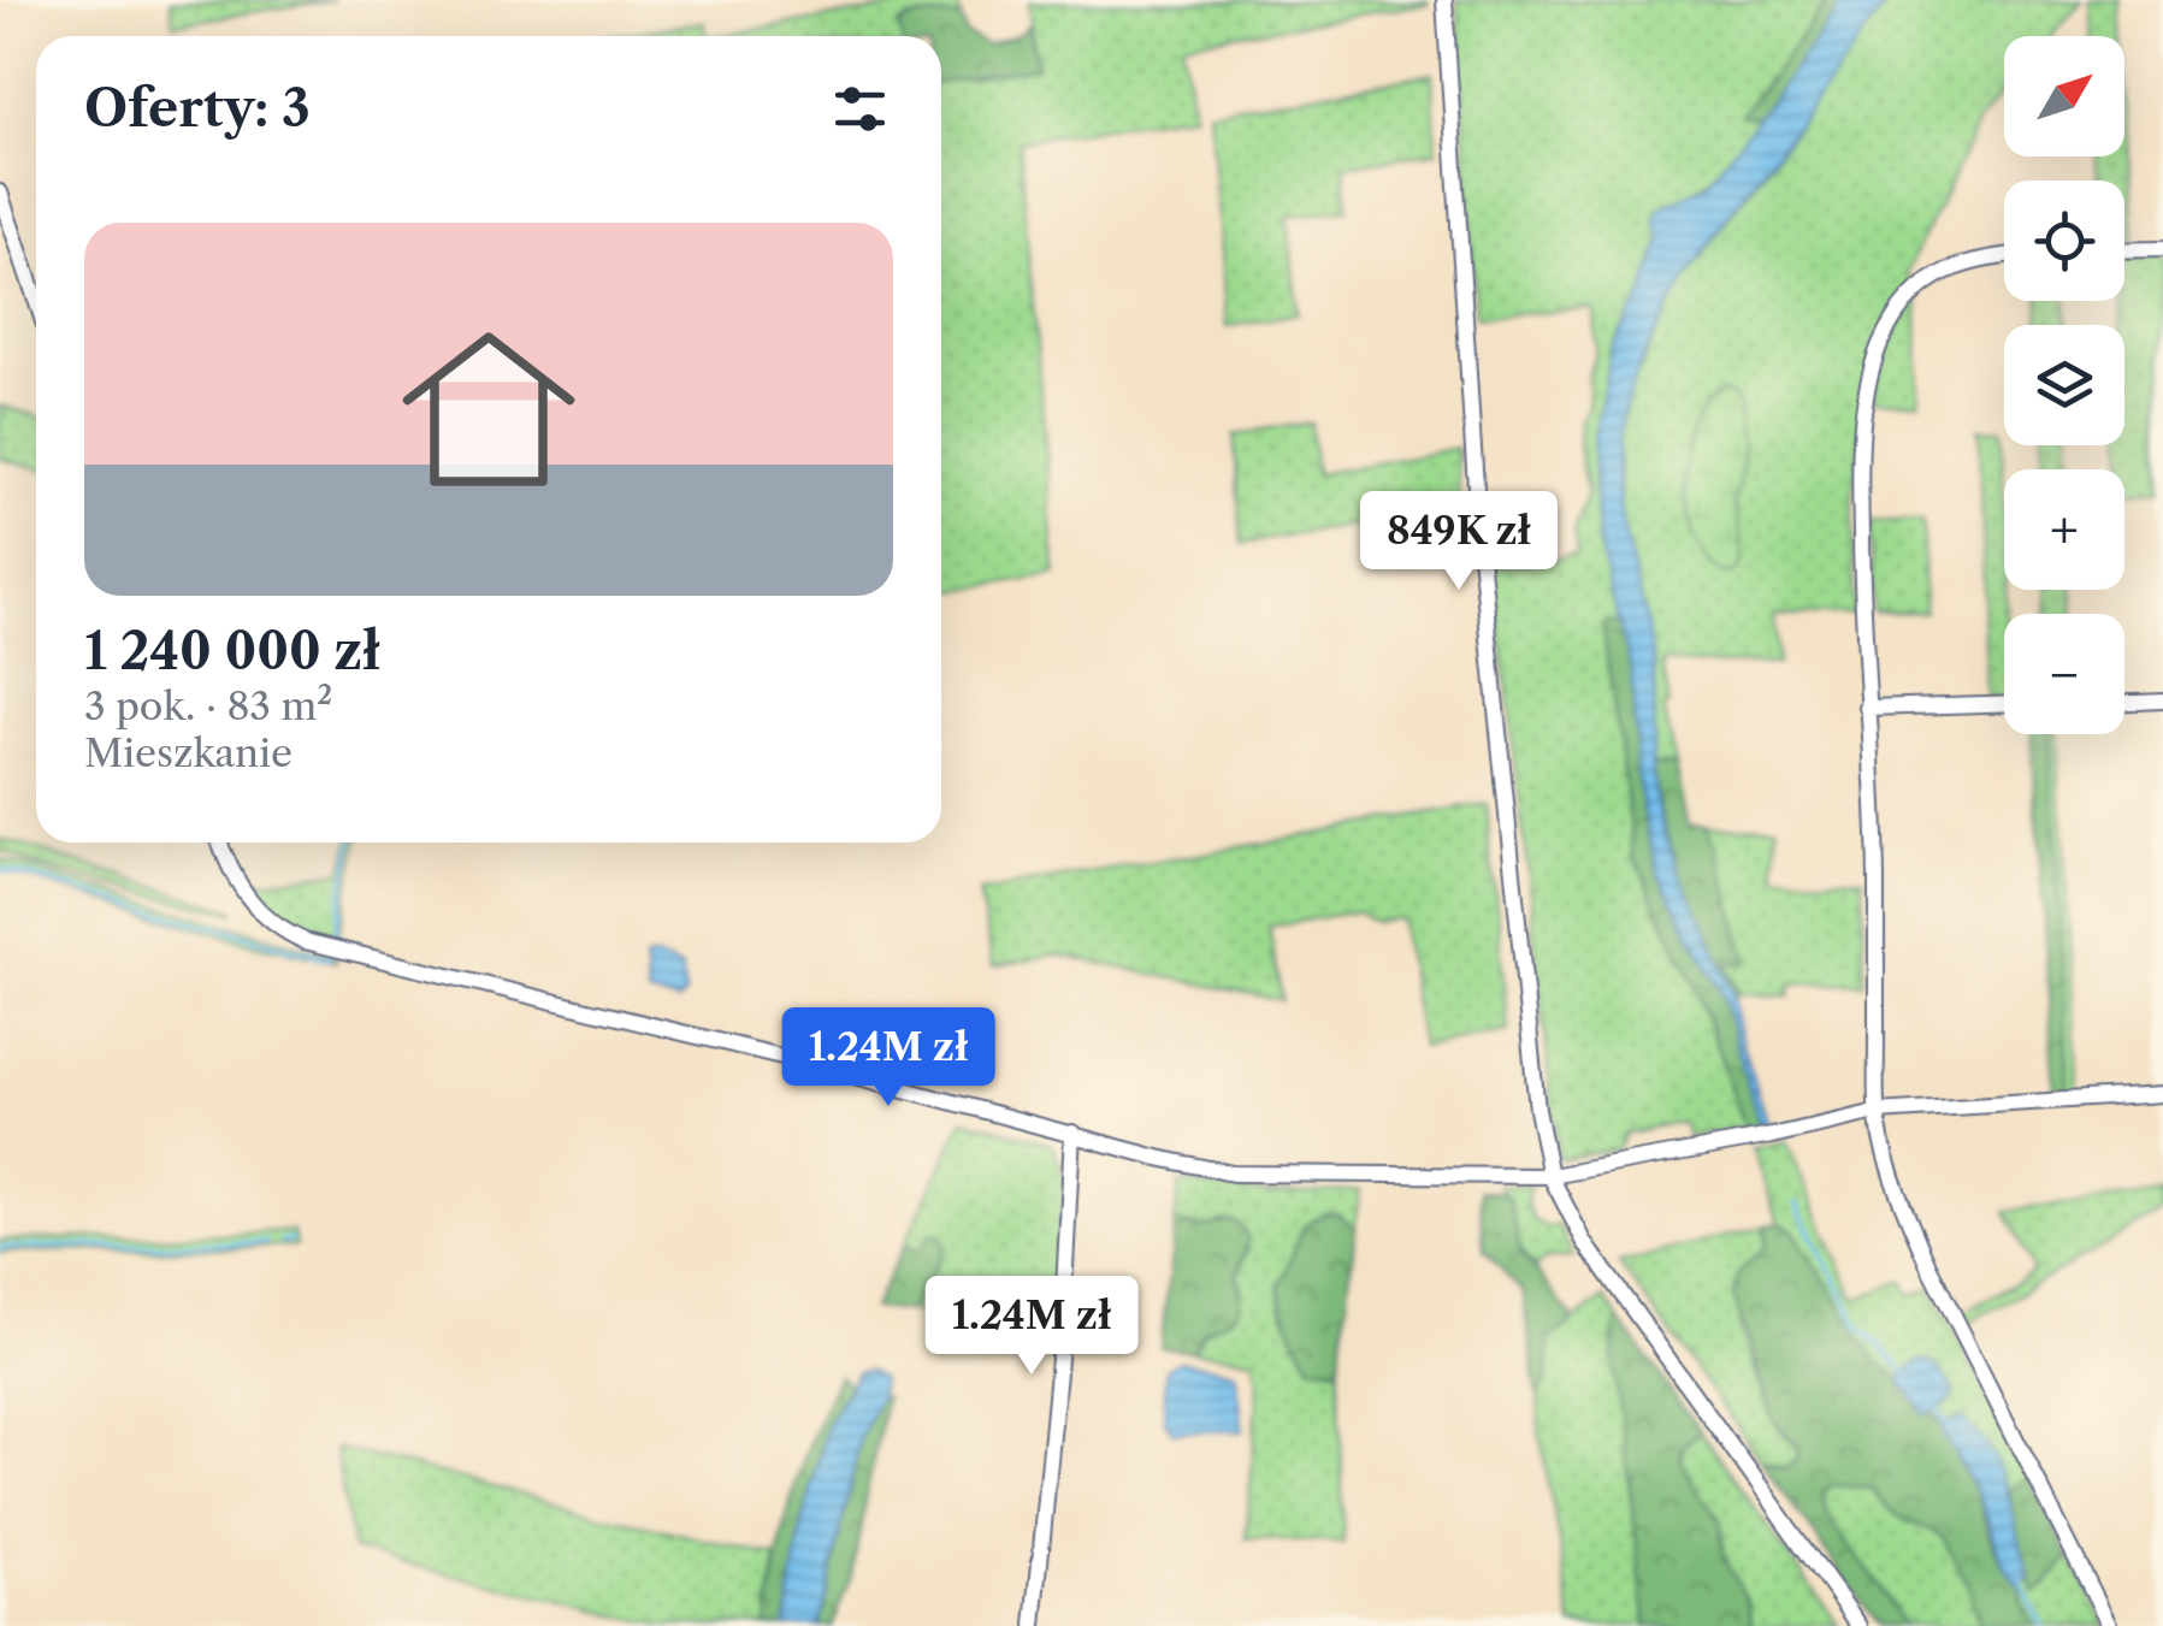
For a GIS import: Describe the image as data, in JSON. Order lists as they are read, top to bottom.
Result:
{
  "north": "top right",
  "page": {
    "map_buttons": ["+", "−"],
    "heading": "Oferty: 3",
    "list": [
      {
        "name": "1 240 000 zł",
        "note": "3 pok. · 83 m² · Mieszkanie"
      }
    ],
    "price": ["849K zł", "1.24M zł", "1.24M zł"]
  }
}
